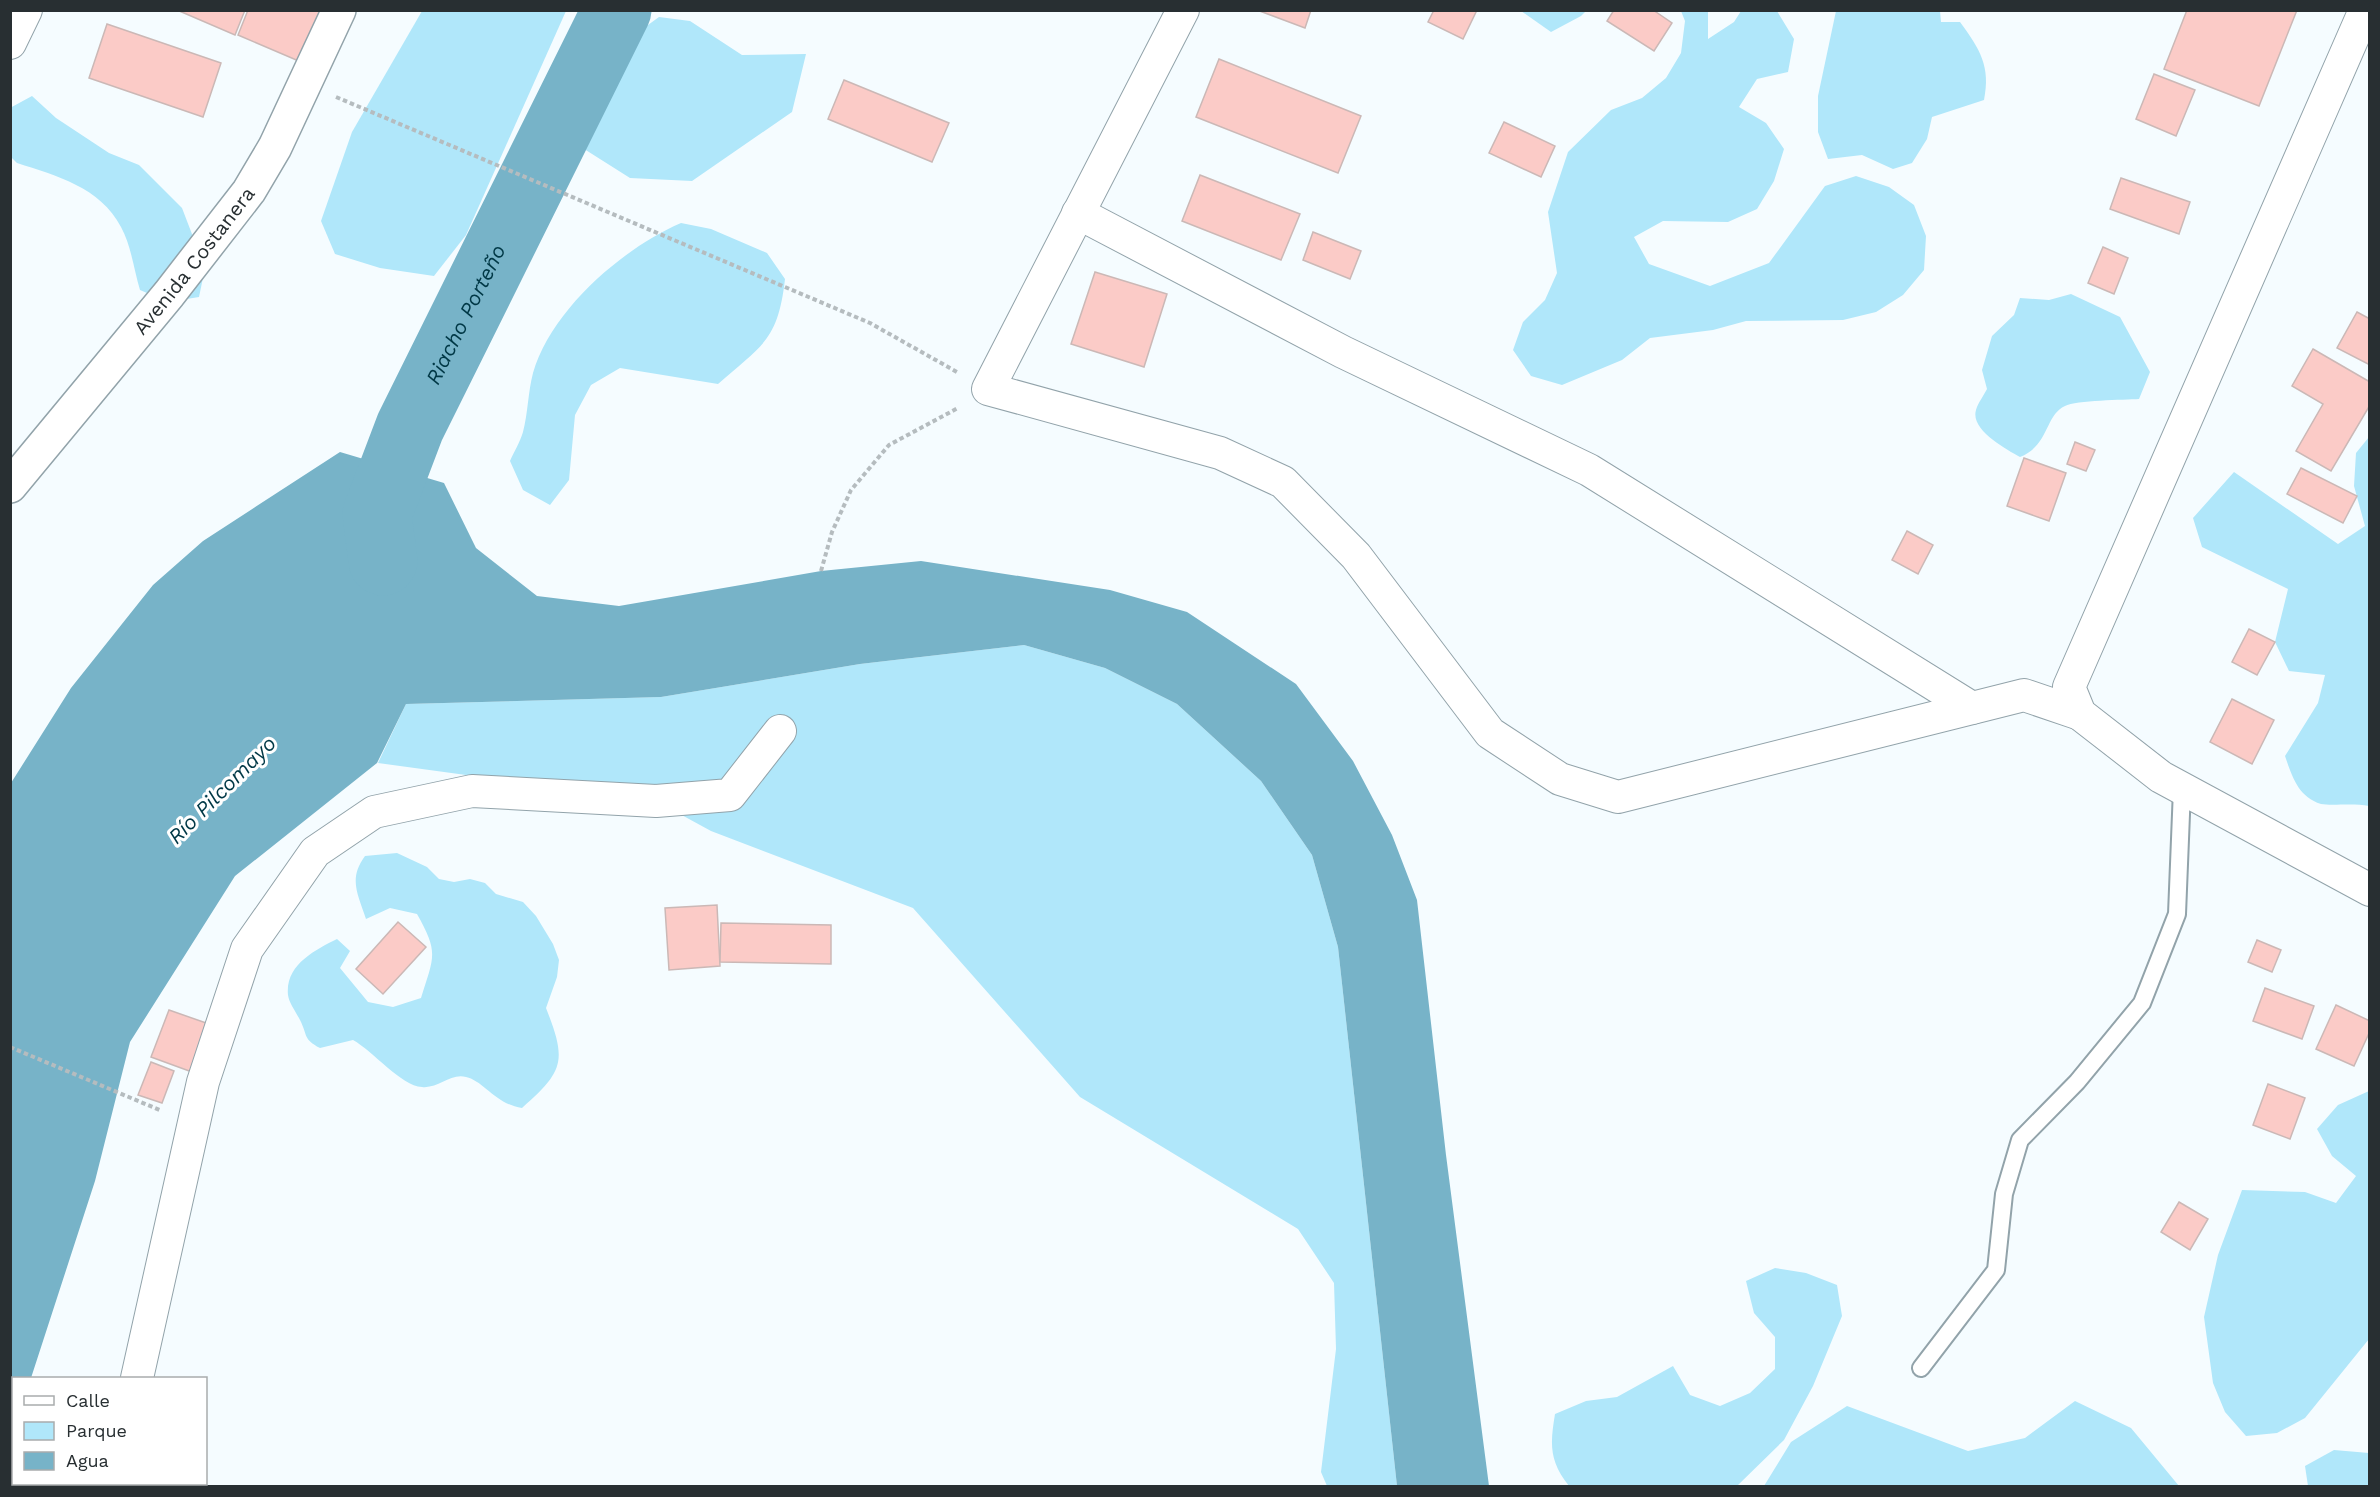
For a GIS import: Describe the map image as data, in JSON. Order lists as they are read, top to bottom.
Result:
{
  "streets": {
    "street": ["Avenida Costanera"]
  },
  "water": ["Riacho Porteño", "Río Pilcomayo"],
  "legend": ["Calle", "Parque", "Agua"]
}
